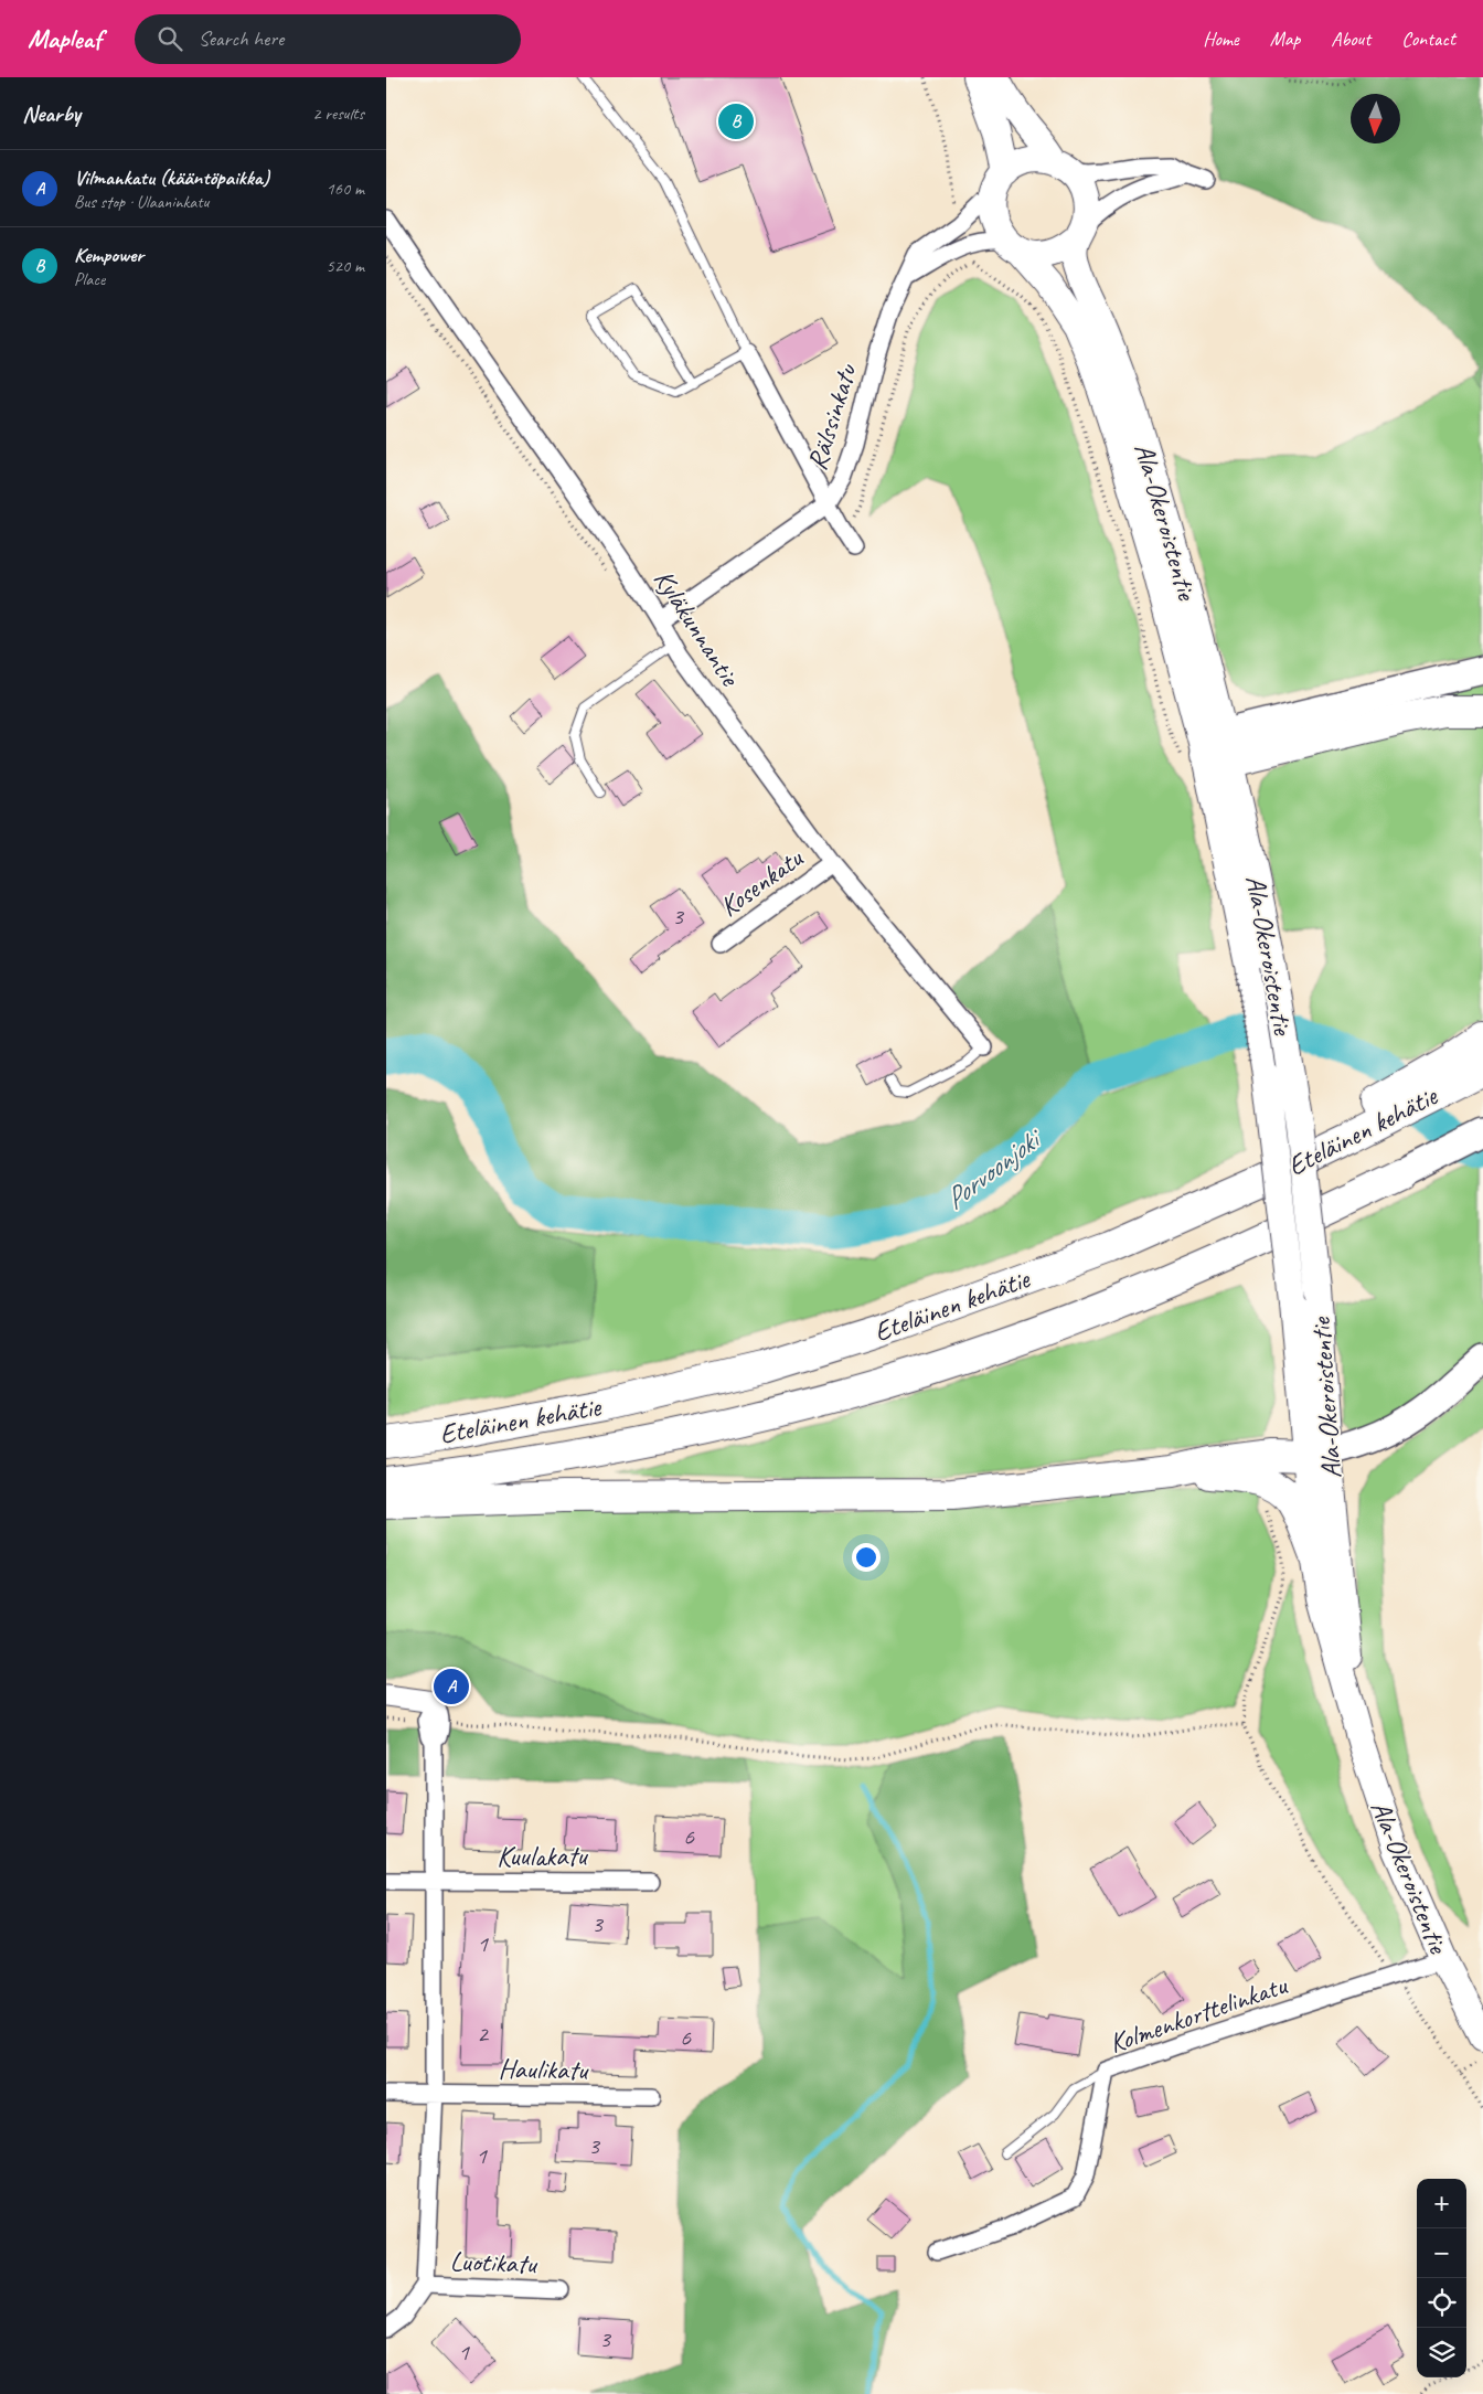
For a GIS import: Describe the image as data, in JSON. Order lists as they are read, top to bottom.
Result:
{
  "streets": {
    "highway": ["Eteläinen kehätie"],
    "main road": ["Ala-Okeroistentie"],
    "street": [
      "Rälssinkatu",
      "Kyläkunnantie",
      "Kosenkatu",
      "Kuulakatu",
      "Kolmenkorttelinkatu",
      "Haulikatu",
      "Luotikatu"
    ]
  },
  "crossings": [
    ["Rälssinkatu", "Ala-Okeroistentie"],
    ["Rälssinkatu", "Kyläkunnantie"],
    ["Ala-Okeroistentie", "Kolmenkorttelinkatu"],
    ["Kyläkunnantie", "Kosenkatu"]
  ],
  "water": ["Porvoonjoki"],
  "house_numbers": [
    "3",
    "6",
    "3",
    "1",
    "2",
    "6",
    "3",
    "1",
    "3",
    "1"
  ],
  "north": "bottom",
  "page": {
    "header": "Mapleaf",
    "search": "Search here",
    "nav": [
      "Home",
      "Map",
      "About",
      "Contact"
    ],
    "heading": ["Nearby", "2 results"],
    "pins": ["B", "A"],
    "list": [
      {
        "mark": "A",
        "name": "Vilmankatu (kääntöpaikka)",
        "note": "Bus stop · Ulaaninkatu",
        "value": "160 m"
      },
      {
        "mark": "B",
        "name": "Kempower",
        "note": "Place",
        "value": "520 m"
      }
    ],
    "map_buttons": ["+", "−"]
  }
}
